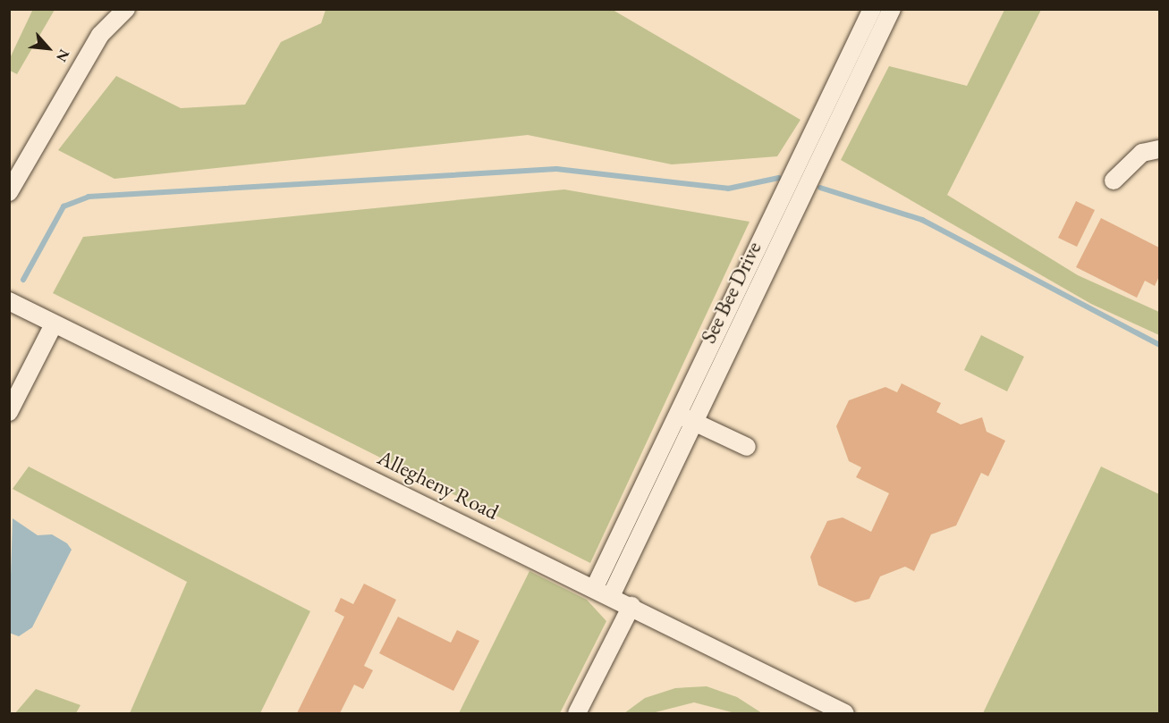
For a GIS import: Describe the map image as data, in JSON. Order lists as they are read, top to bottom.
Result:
{
  "streets": {
    "street": ["See Bee Drive", "Allegheny Road"]
  },
  "crossings": [
    ["See Bee Drive", "Allegheny Road"]
  ],
  "north": "bottom right"
}
